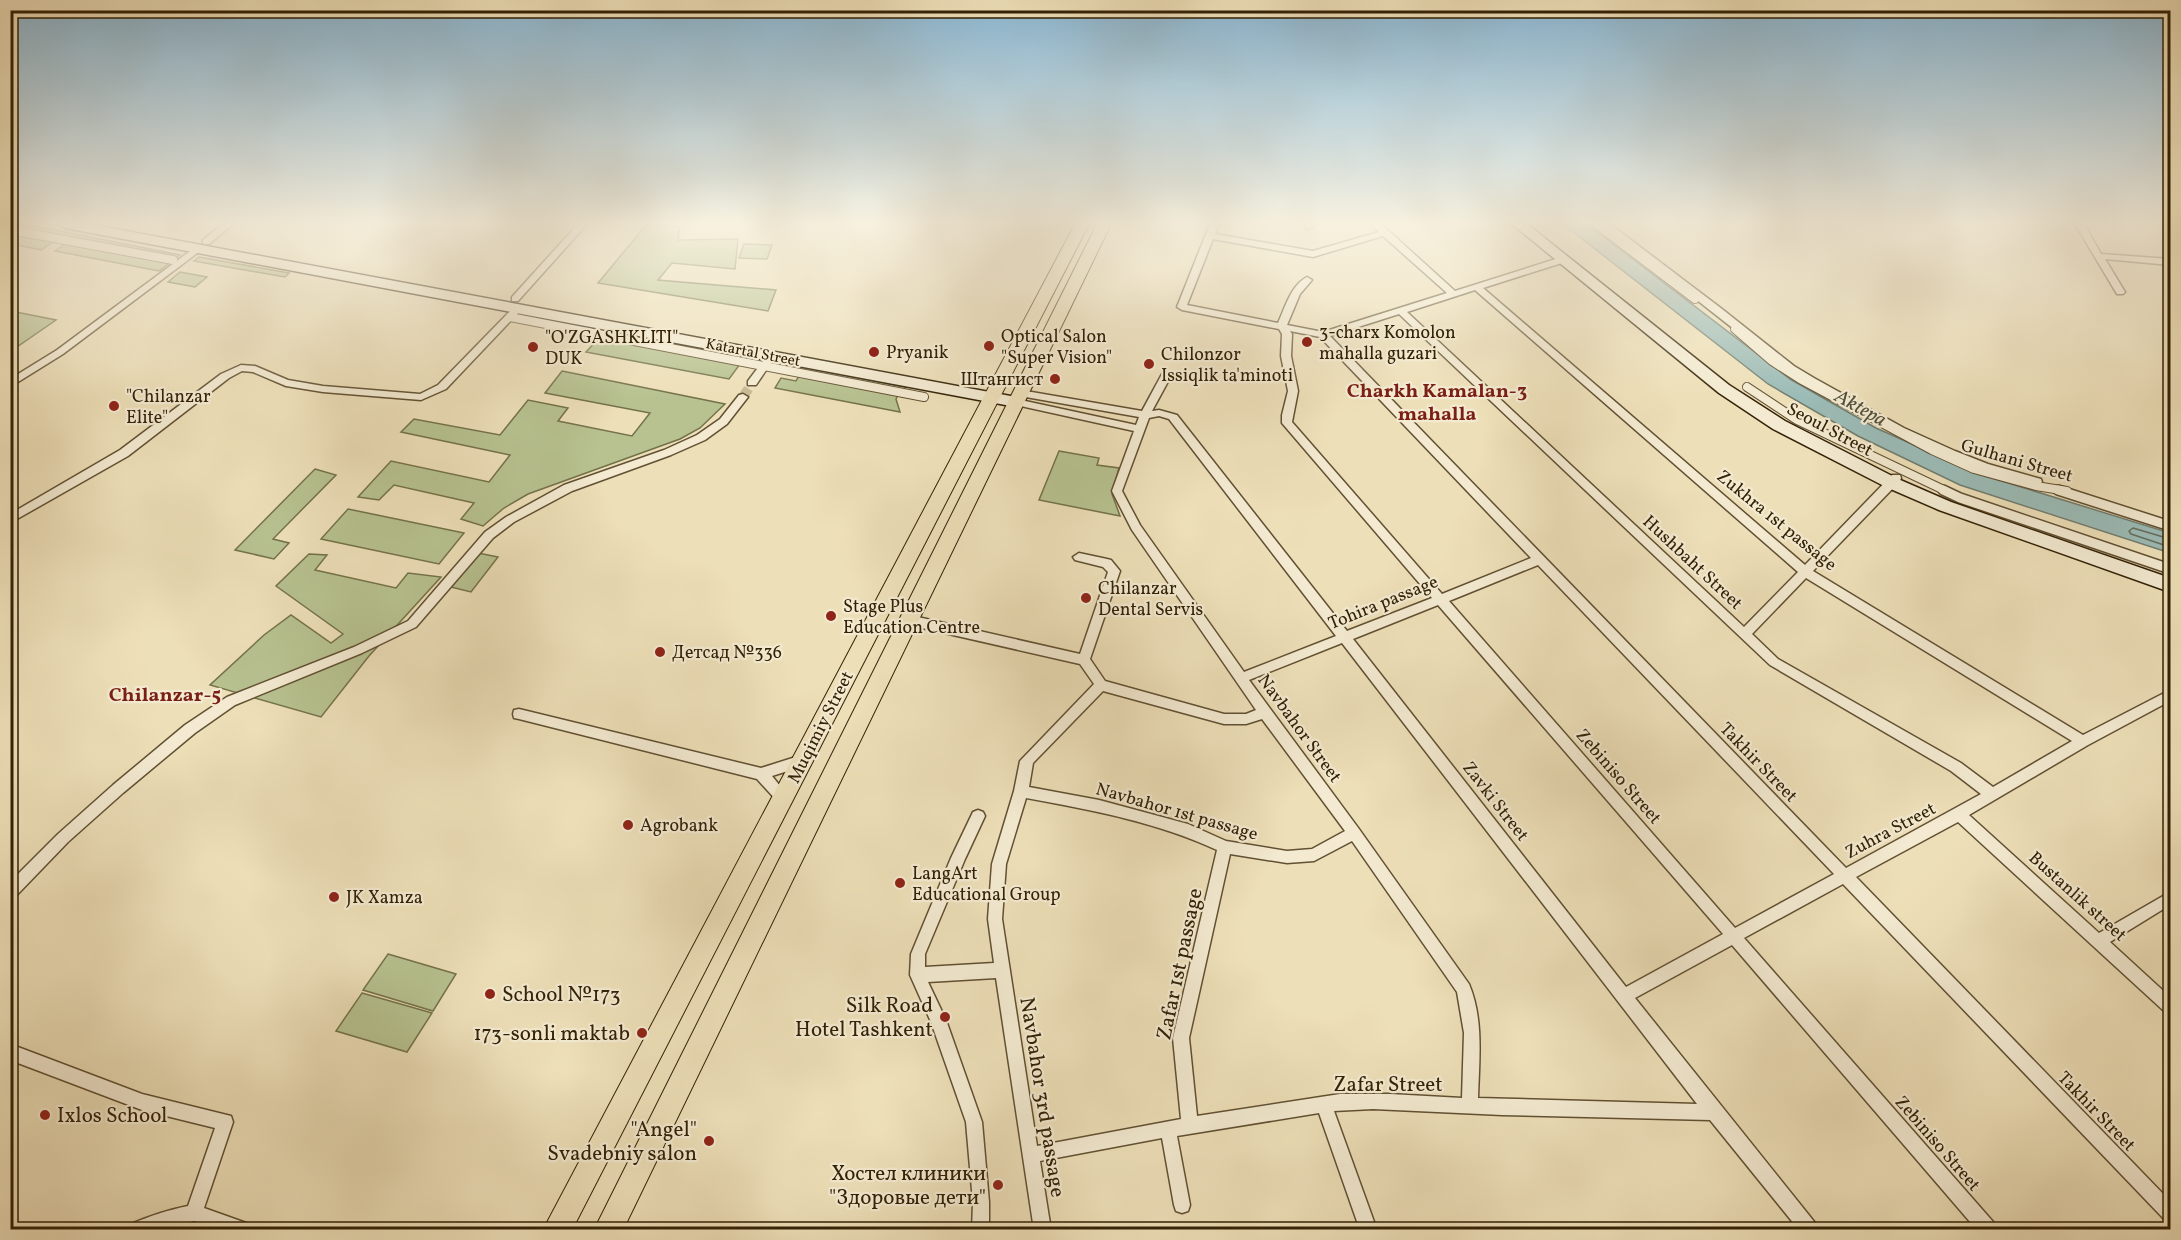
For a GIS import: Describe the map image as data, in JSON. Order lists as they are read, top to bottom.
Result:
{
  "streets": {
    "main road": ["Katartal Street", "Seoul Street", "Muqimiy Street"],
    "street": [
      "Gulhani Street",
      "Zukhra 1st passage",
      "Hushbaht Street",
      "Tohira passage",
      "Navbahor Street",
      "Takhir Street",
      "Zebiniso Street",
      "Zavki Street",
      "Navbahor 1st passage",
      "Zuhra Street",
      "Bustanlik street",
      "Zafar 1st passage",
      "Zafar Street",
      "Navbahor 3rd passage"
    ]
  },
  "crossings": [
    ["Katartal Street", "Muqimiy Street"],
    ["Katartal Street", "Navbahor Street"],
    ["Katartal Street", "Zavki Street"],
    ["Zukhra 1st passage", "Zuhra Street"],
    ["Hushbaht Street", "Zuhra Street"],
    ["Tohira passage", "Navbahor Street"],
    ["Tohira passage", "Takhir Street"],
    ["Tohira passage", "Zebiniso Street"],
    ["Tohira passage", "Zavki Street"],
    ["Navbahor Street", "Zavki Street"],
    ["Navbahor Street", "Navbahor 1st passage"],
    ["Navbahor Street", "Zafar Street"],
    ["Takhir Street", "Zuhra Street"],
    ["Zebiniso Street", "Zuhra Street"],
    ["Zavki Street", "Zuhra Street"],
    ["Zavki Street", "Zafar Street"],
    ["Navbahor 1st passage", "Zafar 1st passage"],
    ["Navbahor 1st passage", "Navbahor 3rd passage"],
    ["Zuhra Street", "Bustanlik street"],
    ["Zafar 1st passage", "Zafar Street"],
    ["Zafar Street", "Navbahor 3rd passage"]
  ],
  "districts": ["Charkh Kamalan-3 mahalla", "Chilanzar-5"],
  "water": ["Aktepa"],
  "places": [
    "3-charx Komolon mahalla guzari",
    "Optical Salon \"Super Vision\"",
    "\"O'ZGASHKLITI\" DUK",
    "Pryanik",
    "Chilonzor Issiqlik ta'minoti",
    "Штангист",
    "\"Chilanzar Elite\"",
    "Chilаnzаr Dental Servis",
    "Stage Plus Education Centre",
    "Детсад №336",
    "Agrobank",
    "LangArt Educational Group",
    "JK Xamza",
    "School №173",
    "Silk Road Hotel Tashkent",
    "173-sonli maktab",
    "Ixlos School",
    "\"Angel\" Svadebniy salon",
    "Хостел клиники \"Здоровые дети\""
  ]
}
